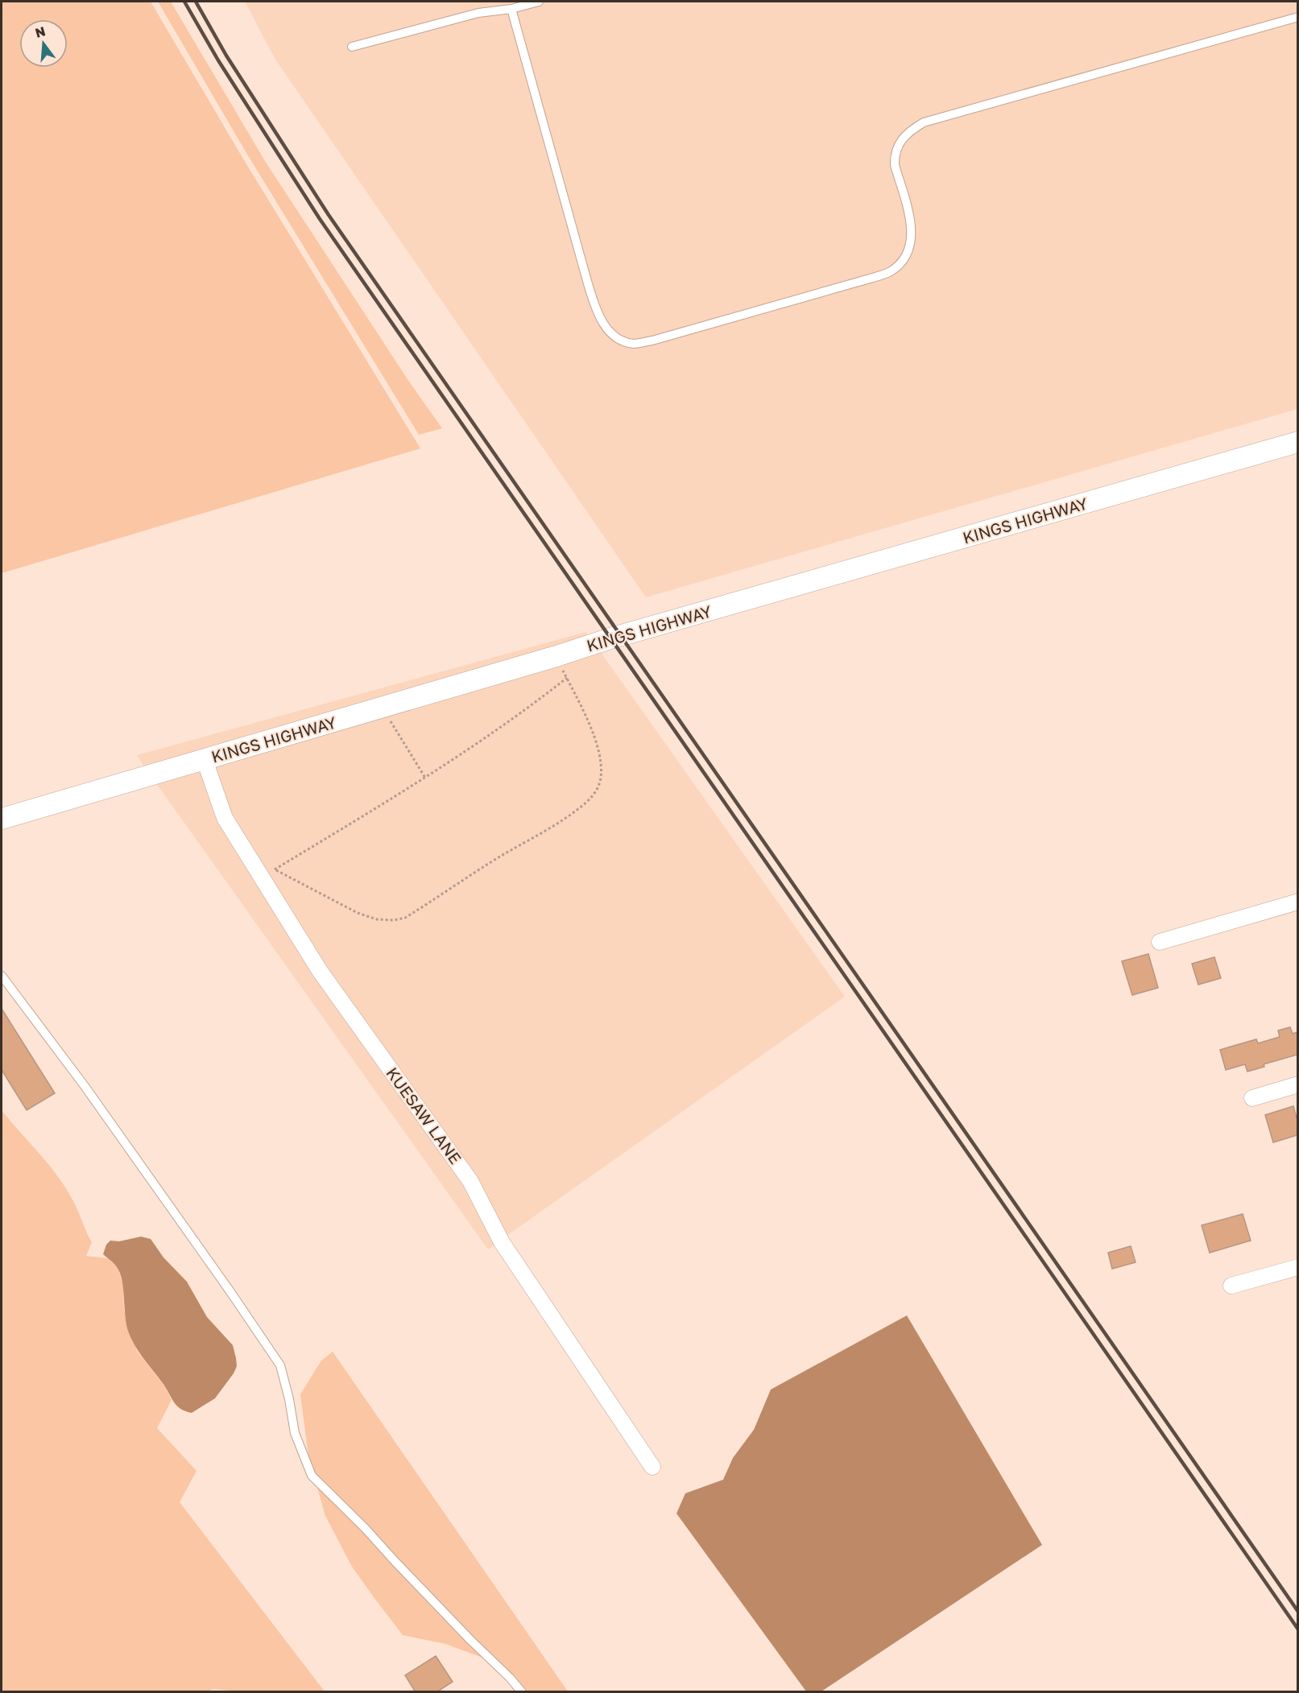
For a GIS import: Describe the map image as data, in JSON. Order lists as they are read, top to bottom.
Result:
{
  "streets": {
    "street": ["KINGS HIGHWAY", "KUESAW LANE"]
  },
  "crossings": [
    ["KINGS HIGHWAY", "KUESAW LANE"]
  ],
  "north": "top"
}
